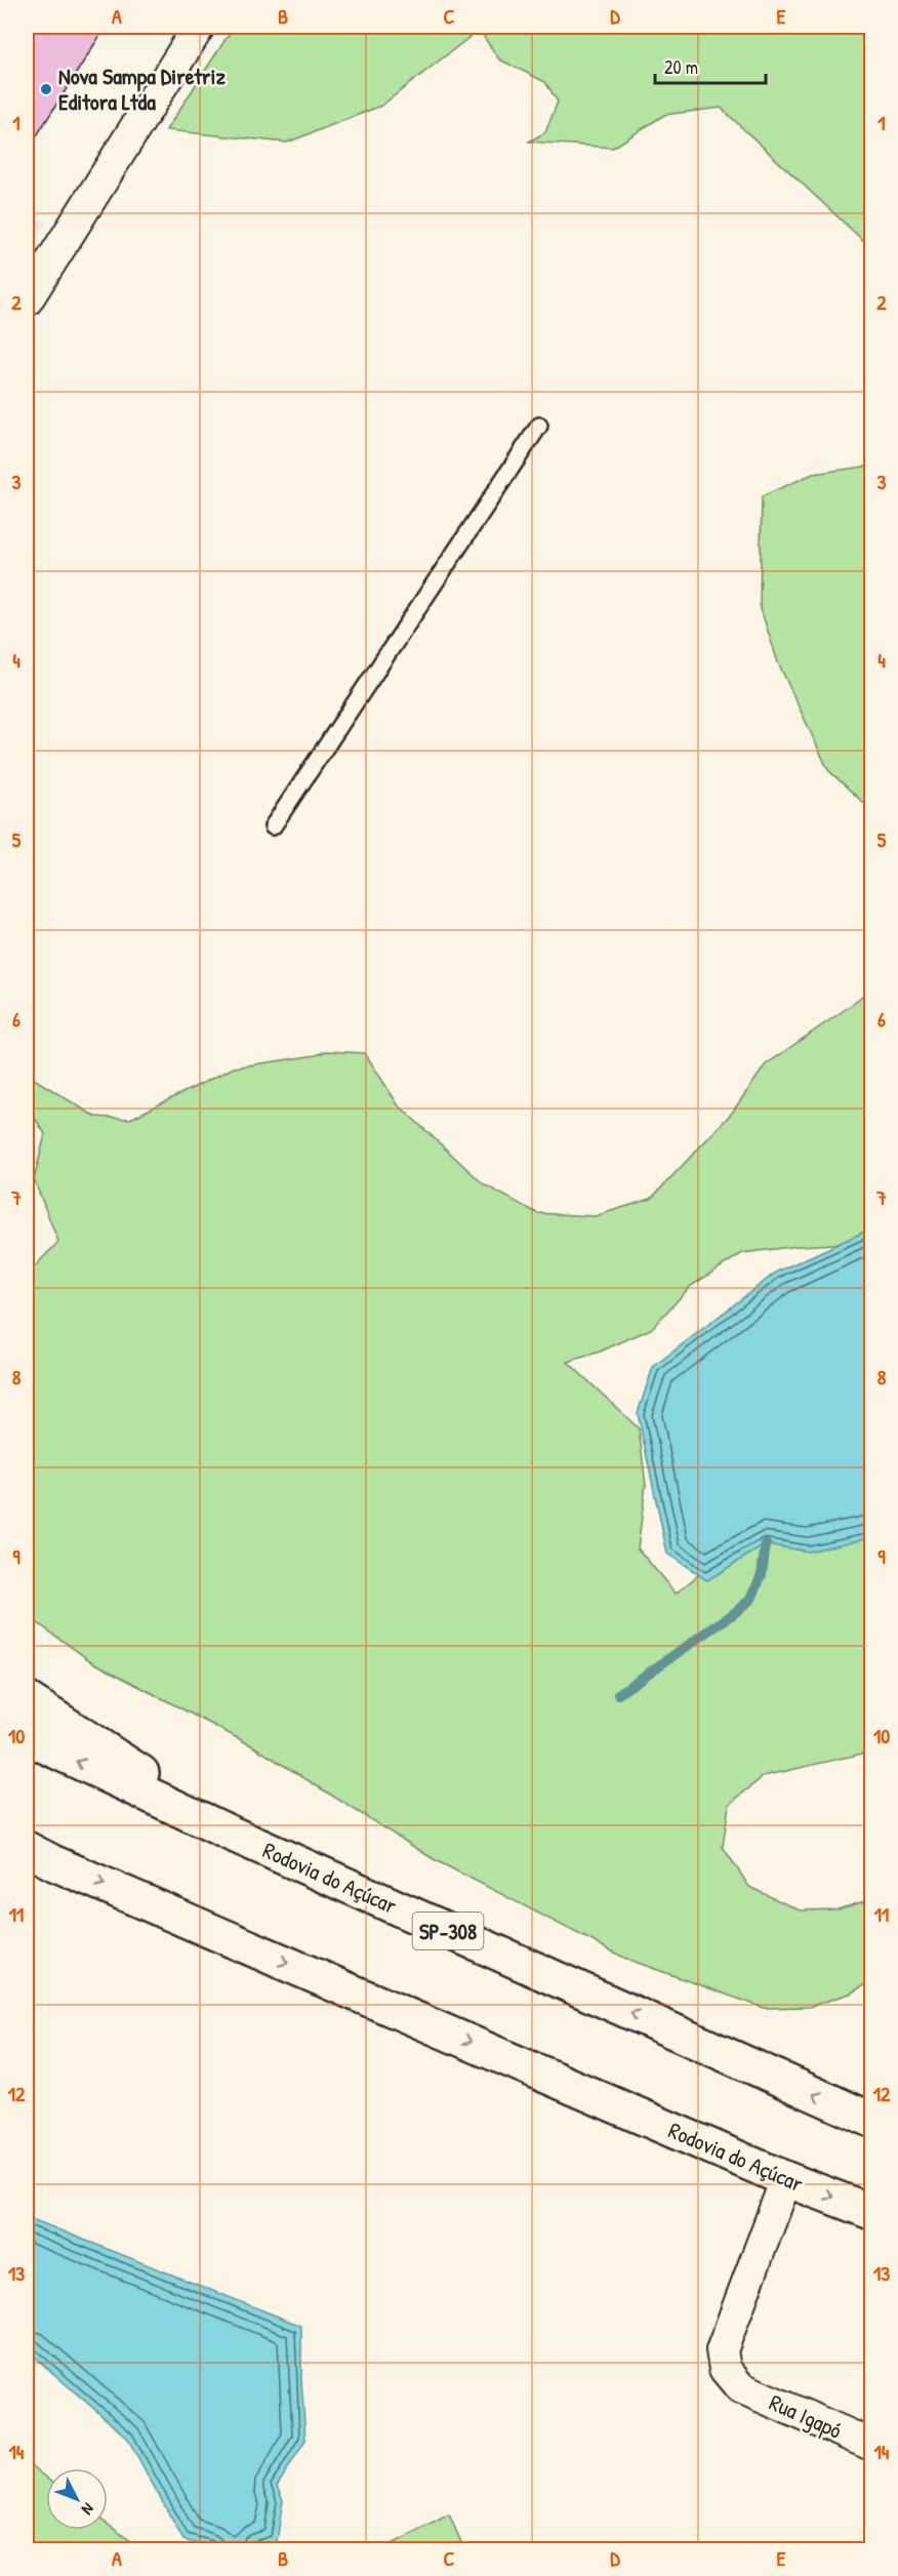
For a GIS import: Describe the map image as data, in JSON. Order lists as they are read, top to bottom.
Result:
{
  "streets": {
    "highway": ["Rodovia do Açúcar", "SP-308"],
    "street": ["Rua Igapó"]
  },
  "crossings": [
    ["Rodovia do Açúcar", "Rua Igapó"]
  ],
  "places": ["Nova Sampa Diretriz Editora Ltda"],
  "scale_bar": "20 m",
  "north": "bottom right",
  "grid": {
    "columns": [
      "A",
      "B",
      "C",
      "D",
      "E"
    ],
    "rows": [
      "1",
      "2",
      "3",
      "4",
      "5",
      "6",
      "7",
      "8",
      "9",
      "10",
      "11",
      "12",
      "13",
      "14"
    ]
  }
}
